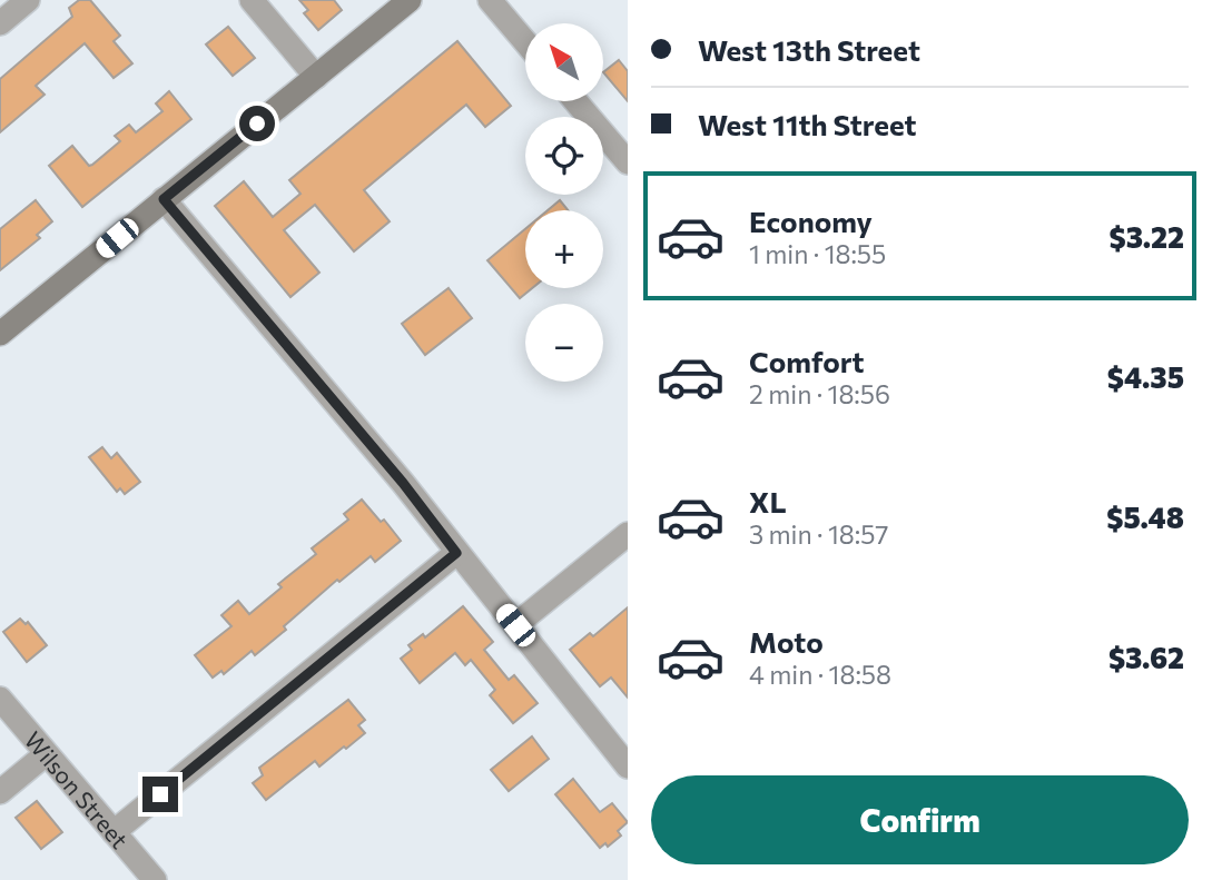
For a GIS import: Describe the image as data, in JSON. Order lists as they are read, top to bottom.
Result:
{
  "streets": {
    "street": ["Wilson Street"]
  },
  "north": "top left",
  "page": {
    "banner": ["West 13th Street", "West 11th Street"],
    "map_buttons": ["+", "−"],
    "list": [
      {
        "name": "Economy",
        "note": "1 min · 18:55",
        "value": "$3.22"
      },
      {
        "name": "Comfort",
        "note": "2 min · 18:56",
        "value": "$4.35"
      },
      {
        "name": "XL",
        "note": "3 min · 18:57",
        "value": "$5.48"
      },
      {
        "name": "Moto",
        "note": "4 min · 18:58",
        "value": "$3.62"
      }
    ],
    "buttons": "Confirm"
  }
}
